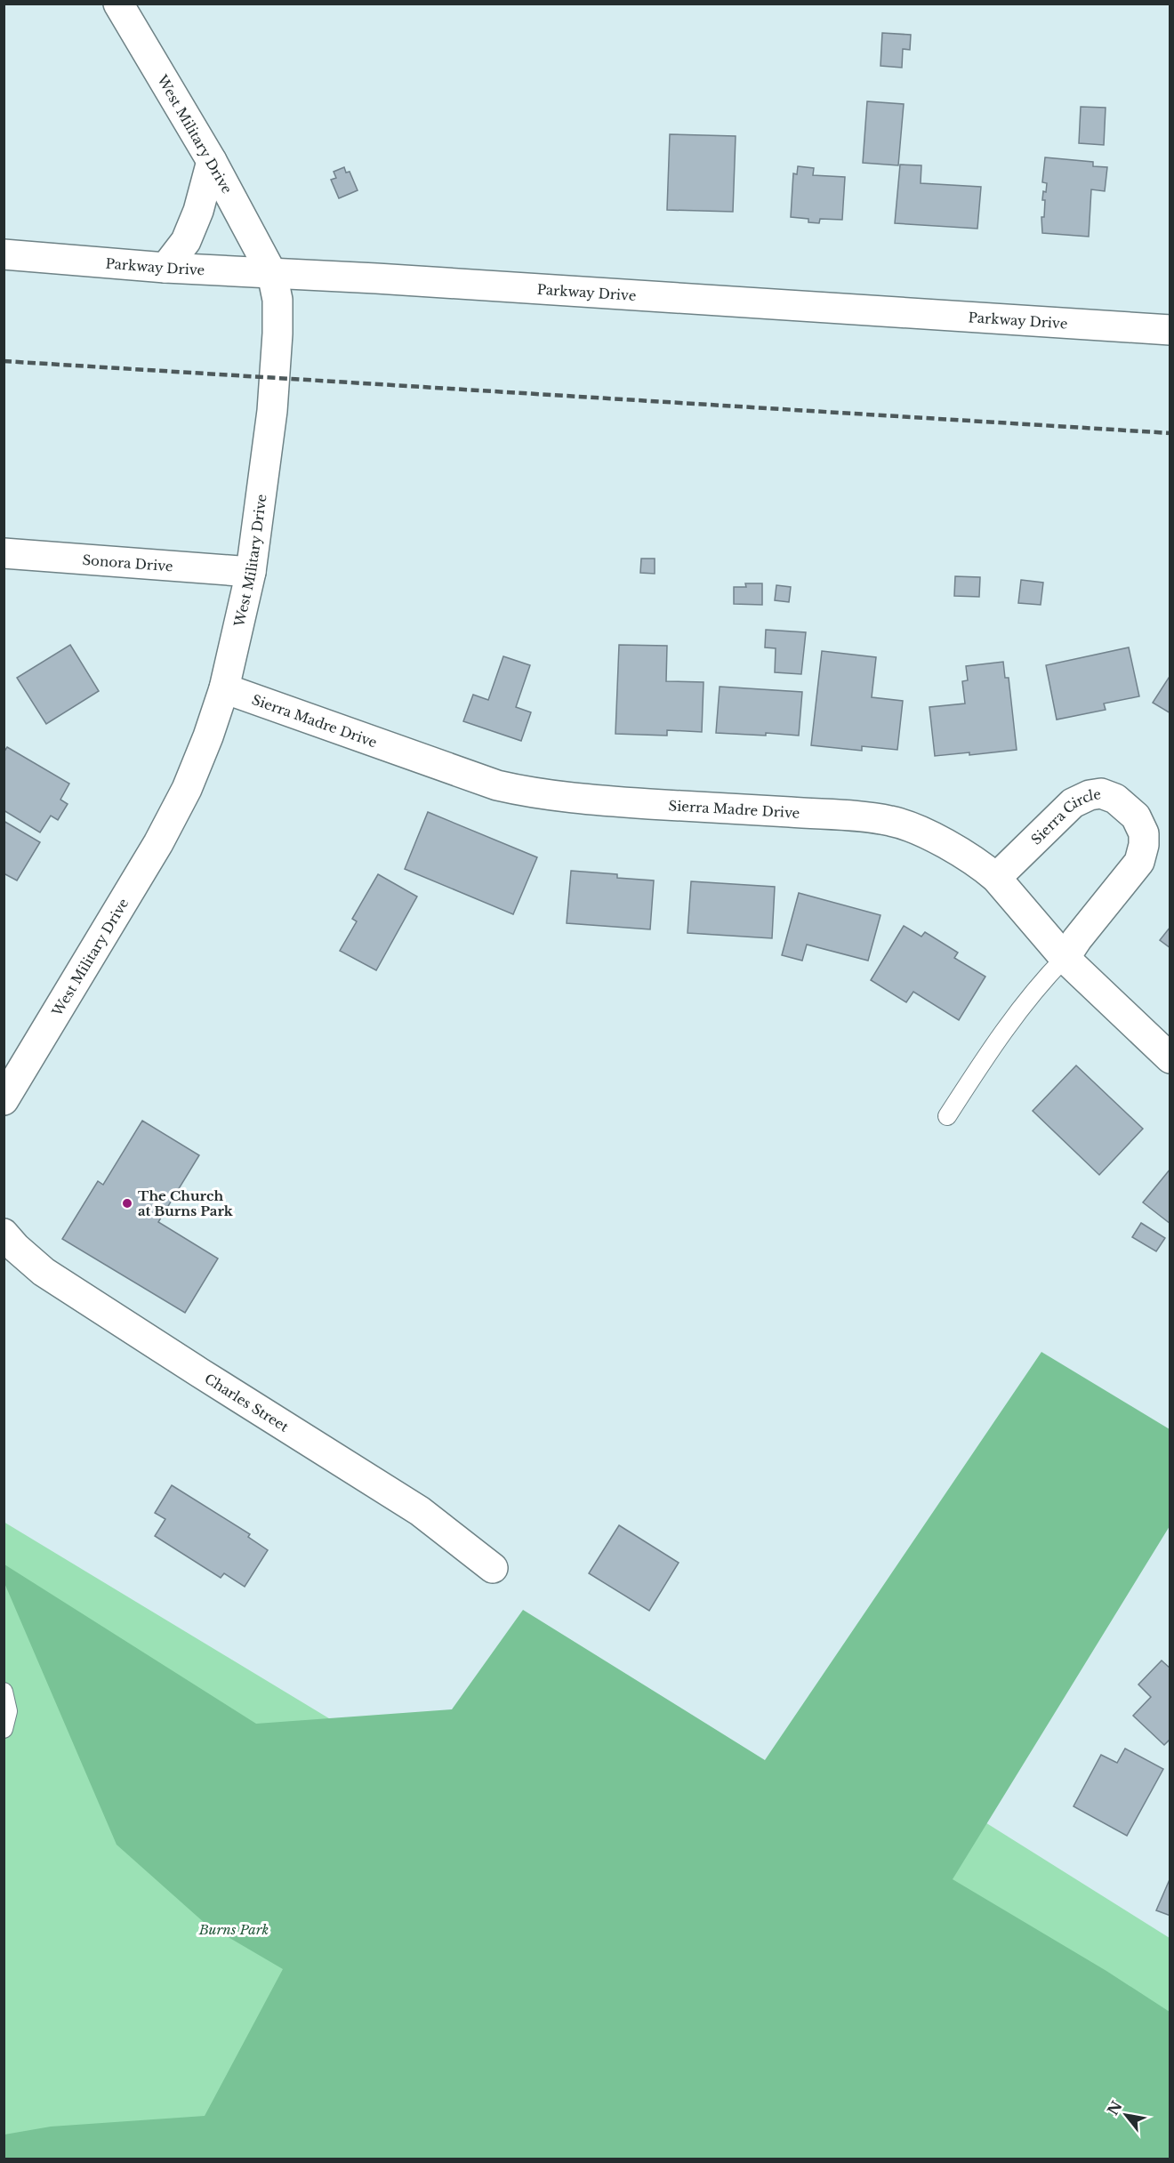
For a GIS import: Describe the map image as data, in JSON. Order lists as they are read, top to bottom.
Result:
{
  "streets": {
    "street": [
      "West Military Drive",
      "Parkway Drive",
      "Sonora Drive",
      "Sierra Madre Drive",
      "Sierra Circle",
      "Charles Street"
    ]
  },
  "crossings": [
    ["West Military Drive", "Parkway Drive"],
    ["West Military Drive", "Sonora Drive"],
    ["West Military Drive", "Sierra Madre Drive"],
    ["Sierra Madre Drive", "Sierra Circle"]
  ],
  "parks": ["Burns Park"],
  "places": ["The Church at Burns Park"],
  "north": "top left"
}
